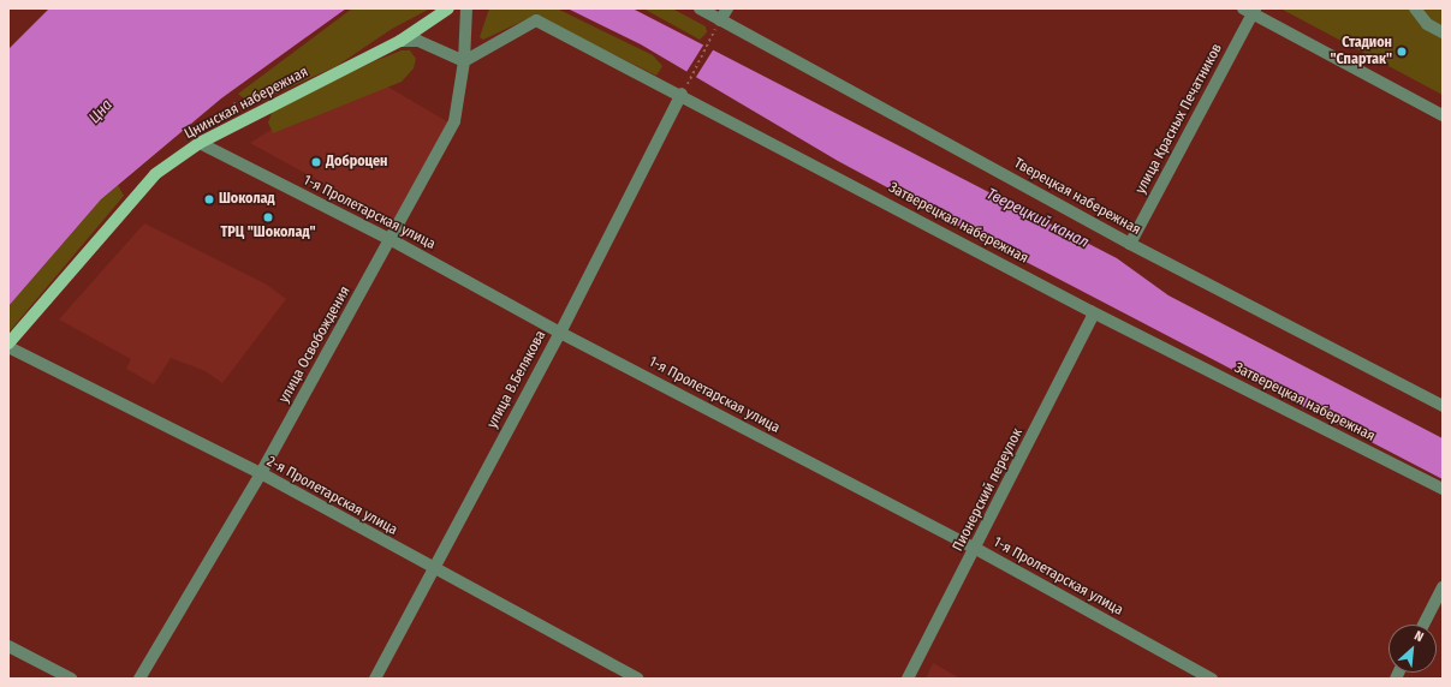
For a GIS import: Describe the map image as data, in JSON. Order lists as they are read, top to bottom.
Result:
{
  "streets": {
    "main road": ["Цнинская набережная"],
    "street": [
      "улица Красных Печатников",
      "Тверецкая набережная",
      "1-я Пролетарская улица",
      "Затверецкая набережная",
      "улица Освобождения",
      "улица В.Белякова",
      "Пионерский переулок",
      "2-я Пролетарская улица"
    ]
  },
  "crossings": [
    ["Цнинская набережная", "1-я Пролетарская улица"],
    ["улица Красных Печатников", "Тверецкая набережная"],
    ["1-я Пролетарская улица", "улица Освобождения"],
    ["1-я Пролетарская улица", "улица В.Белякова"],
    ["1-я Пролетарская улица", "Пионерский переулок"],
    ["Затверецкая набережная", "улица Освобождения"],
    ["Затверецкая набережная", "улица В.Белякова"],
    ["Затверецкая набережная", "Пионерский переулок"],
    ["улица Освобождения", "2-я Пролетарская улица"],
    ["улица В.Белякова", "2-я Пролетарская улица"]
  ],
  "water": ["Цна", "Тверецкий канал"],
  "places": [
    "Стадион \"Спартак\"",
    "Доброцен",
    "Шоколад",
    "ТРЦ \"Шоколад\""
  ],
  "north": "top right"
}
